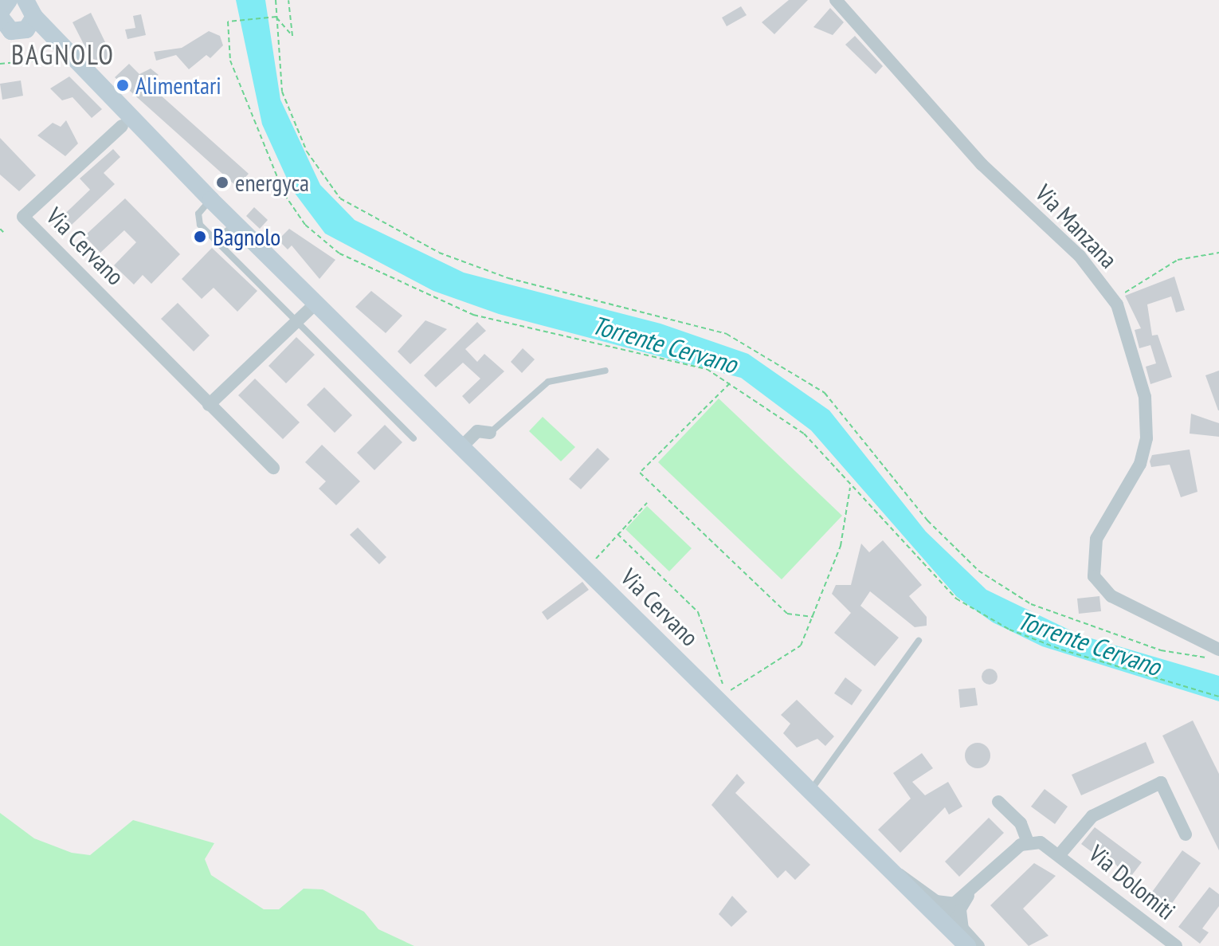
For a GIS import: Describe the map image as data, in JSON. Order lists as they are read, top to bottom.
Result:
{
  "streets": {
    "main road": ["Via Cervano"],
    "street": ["Via Manzana", "Via Dolomiti"]
  },
  "districts": ["BAGNOLO"],
  "water": ["Torrente Cervano"],
  "places": ["Alimentari", "energyca", "Bagnolo"]
}
